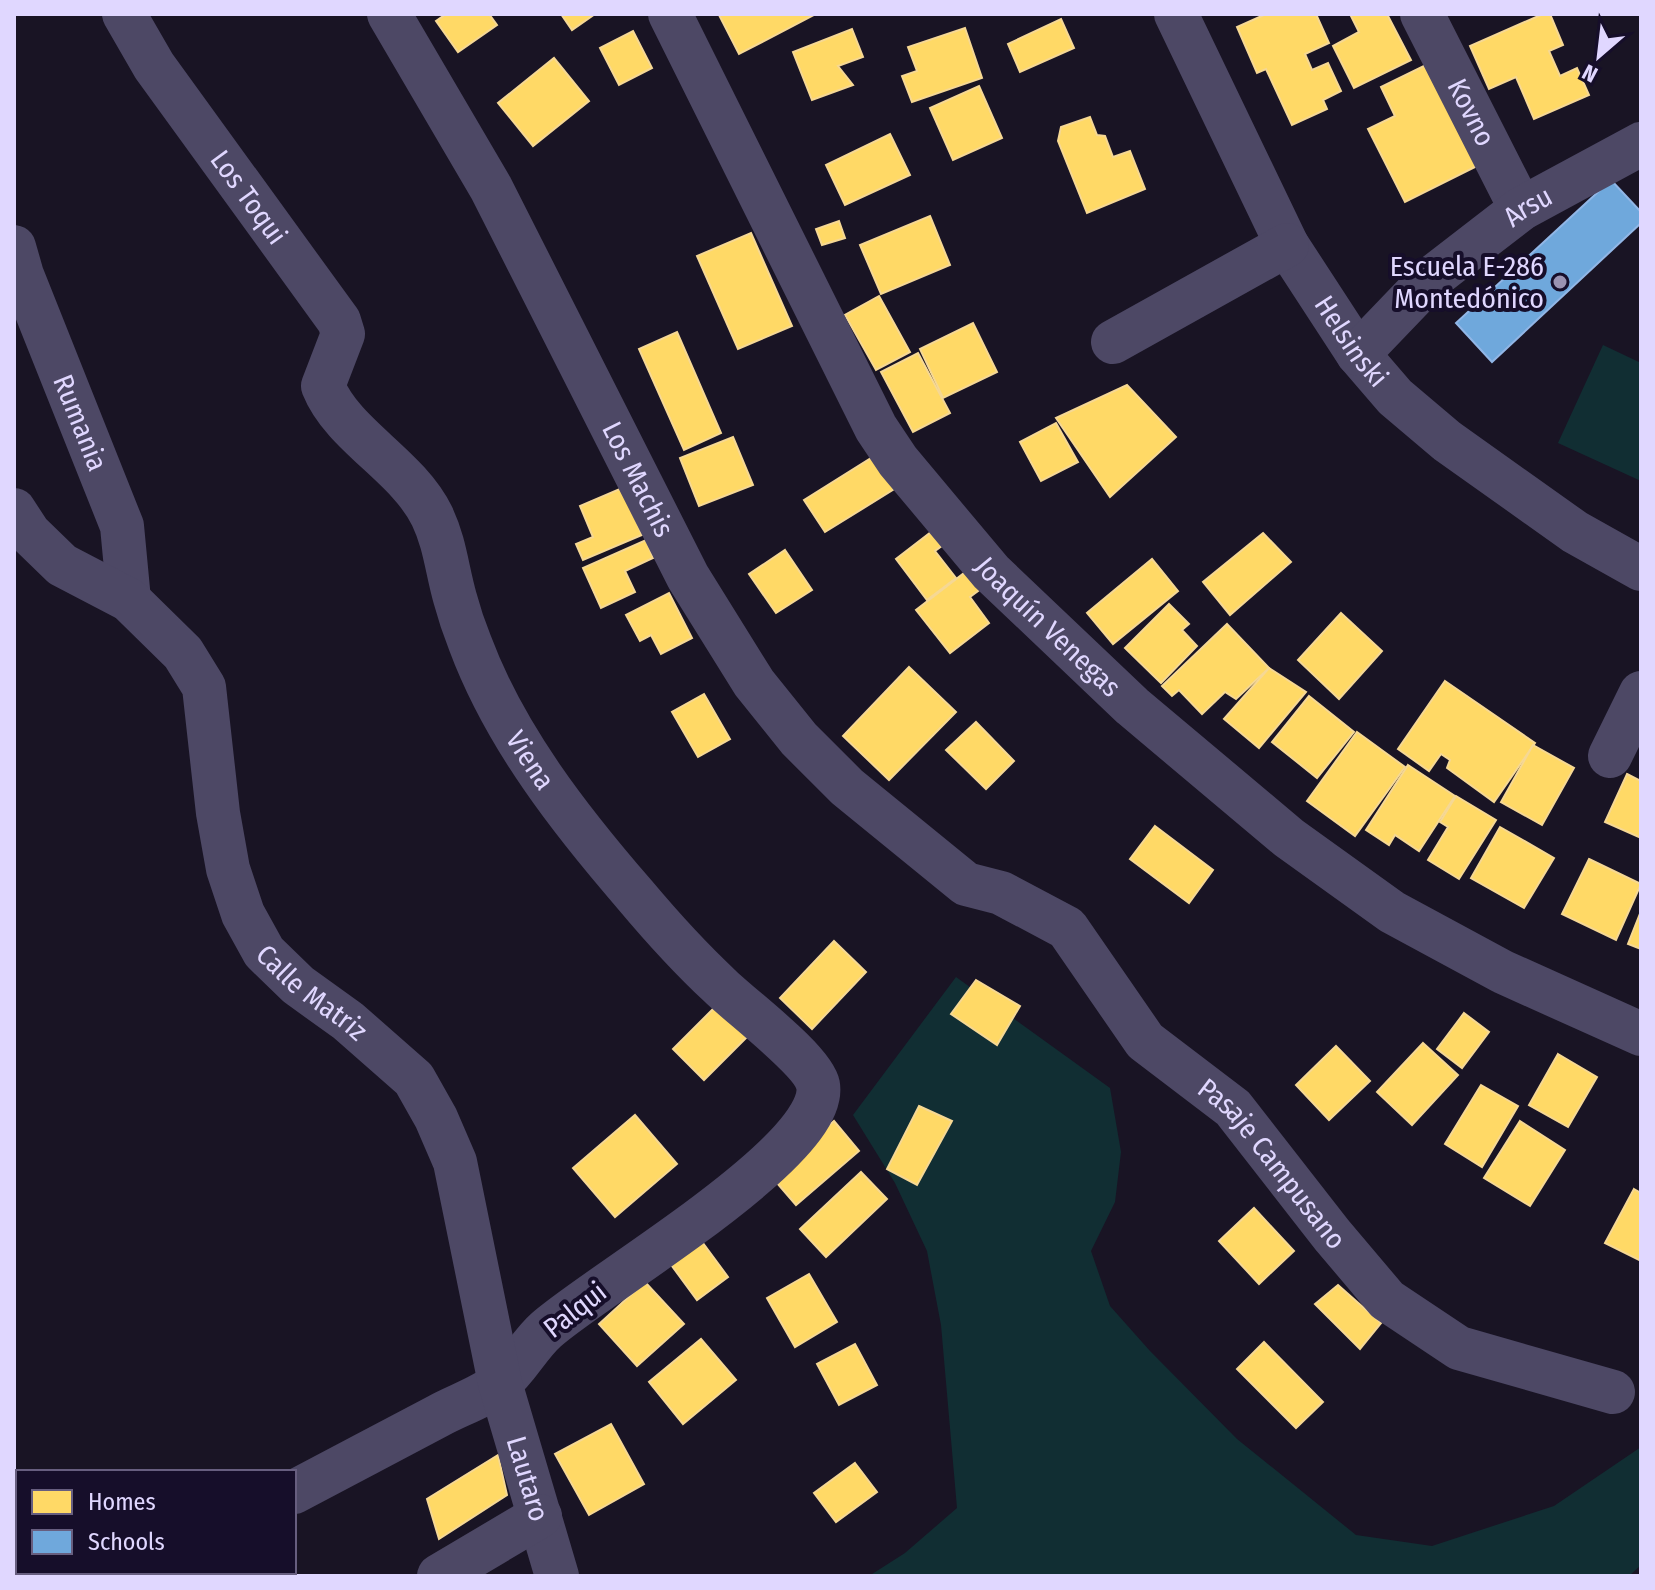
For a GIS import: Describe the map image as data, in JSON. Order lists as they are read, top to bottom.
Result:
{
  "streets": {
    "street": [
      "Kovno",
      "Los Toqui",
      "Arsu",
      "Helsinski",
      "Rumania",
      "Los Machis",
      "Joaquín Venegas",
      "Viena",
      "Calle Matriz",
      "Pasaje Campusano",
      "Palqui",
      "Lautaro"
    ]
  },
  "crossings": [
    ["Kovno", "Arsu"],
    ["Los Toqui", "Viena"],
    ["Arsu", "Helsinski"],
    ["Rumania", "Calle Matriz"],
    ["Los Machis", "Pasaje Campusano"],
    ["Viena", "Palqui"],
    ["Calle Matriz", "Palqui"],
    ["Calle Matriz", "Lautaro"],
    ["Palqui", "Lautaro"]
  ],
  "places": ["Escuela E-286 Montedónico"],
  "legend": ["Homes", "Schools"],
  "north": "bottom left"
}
